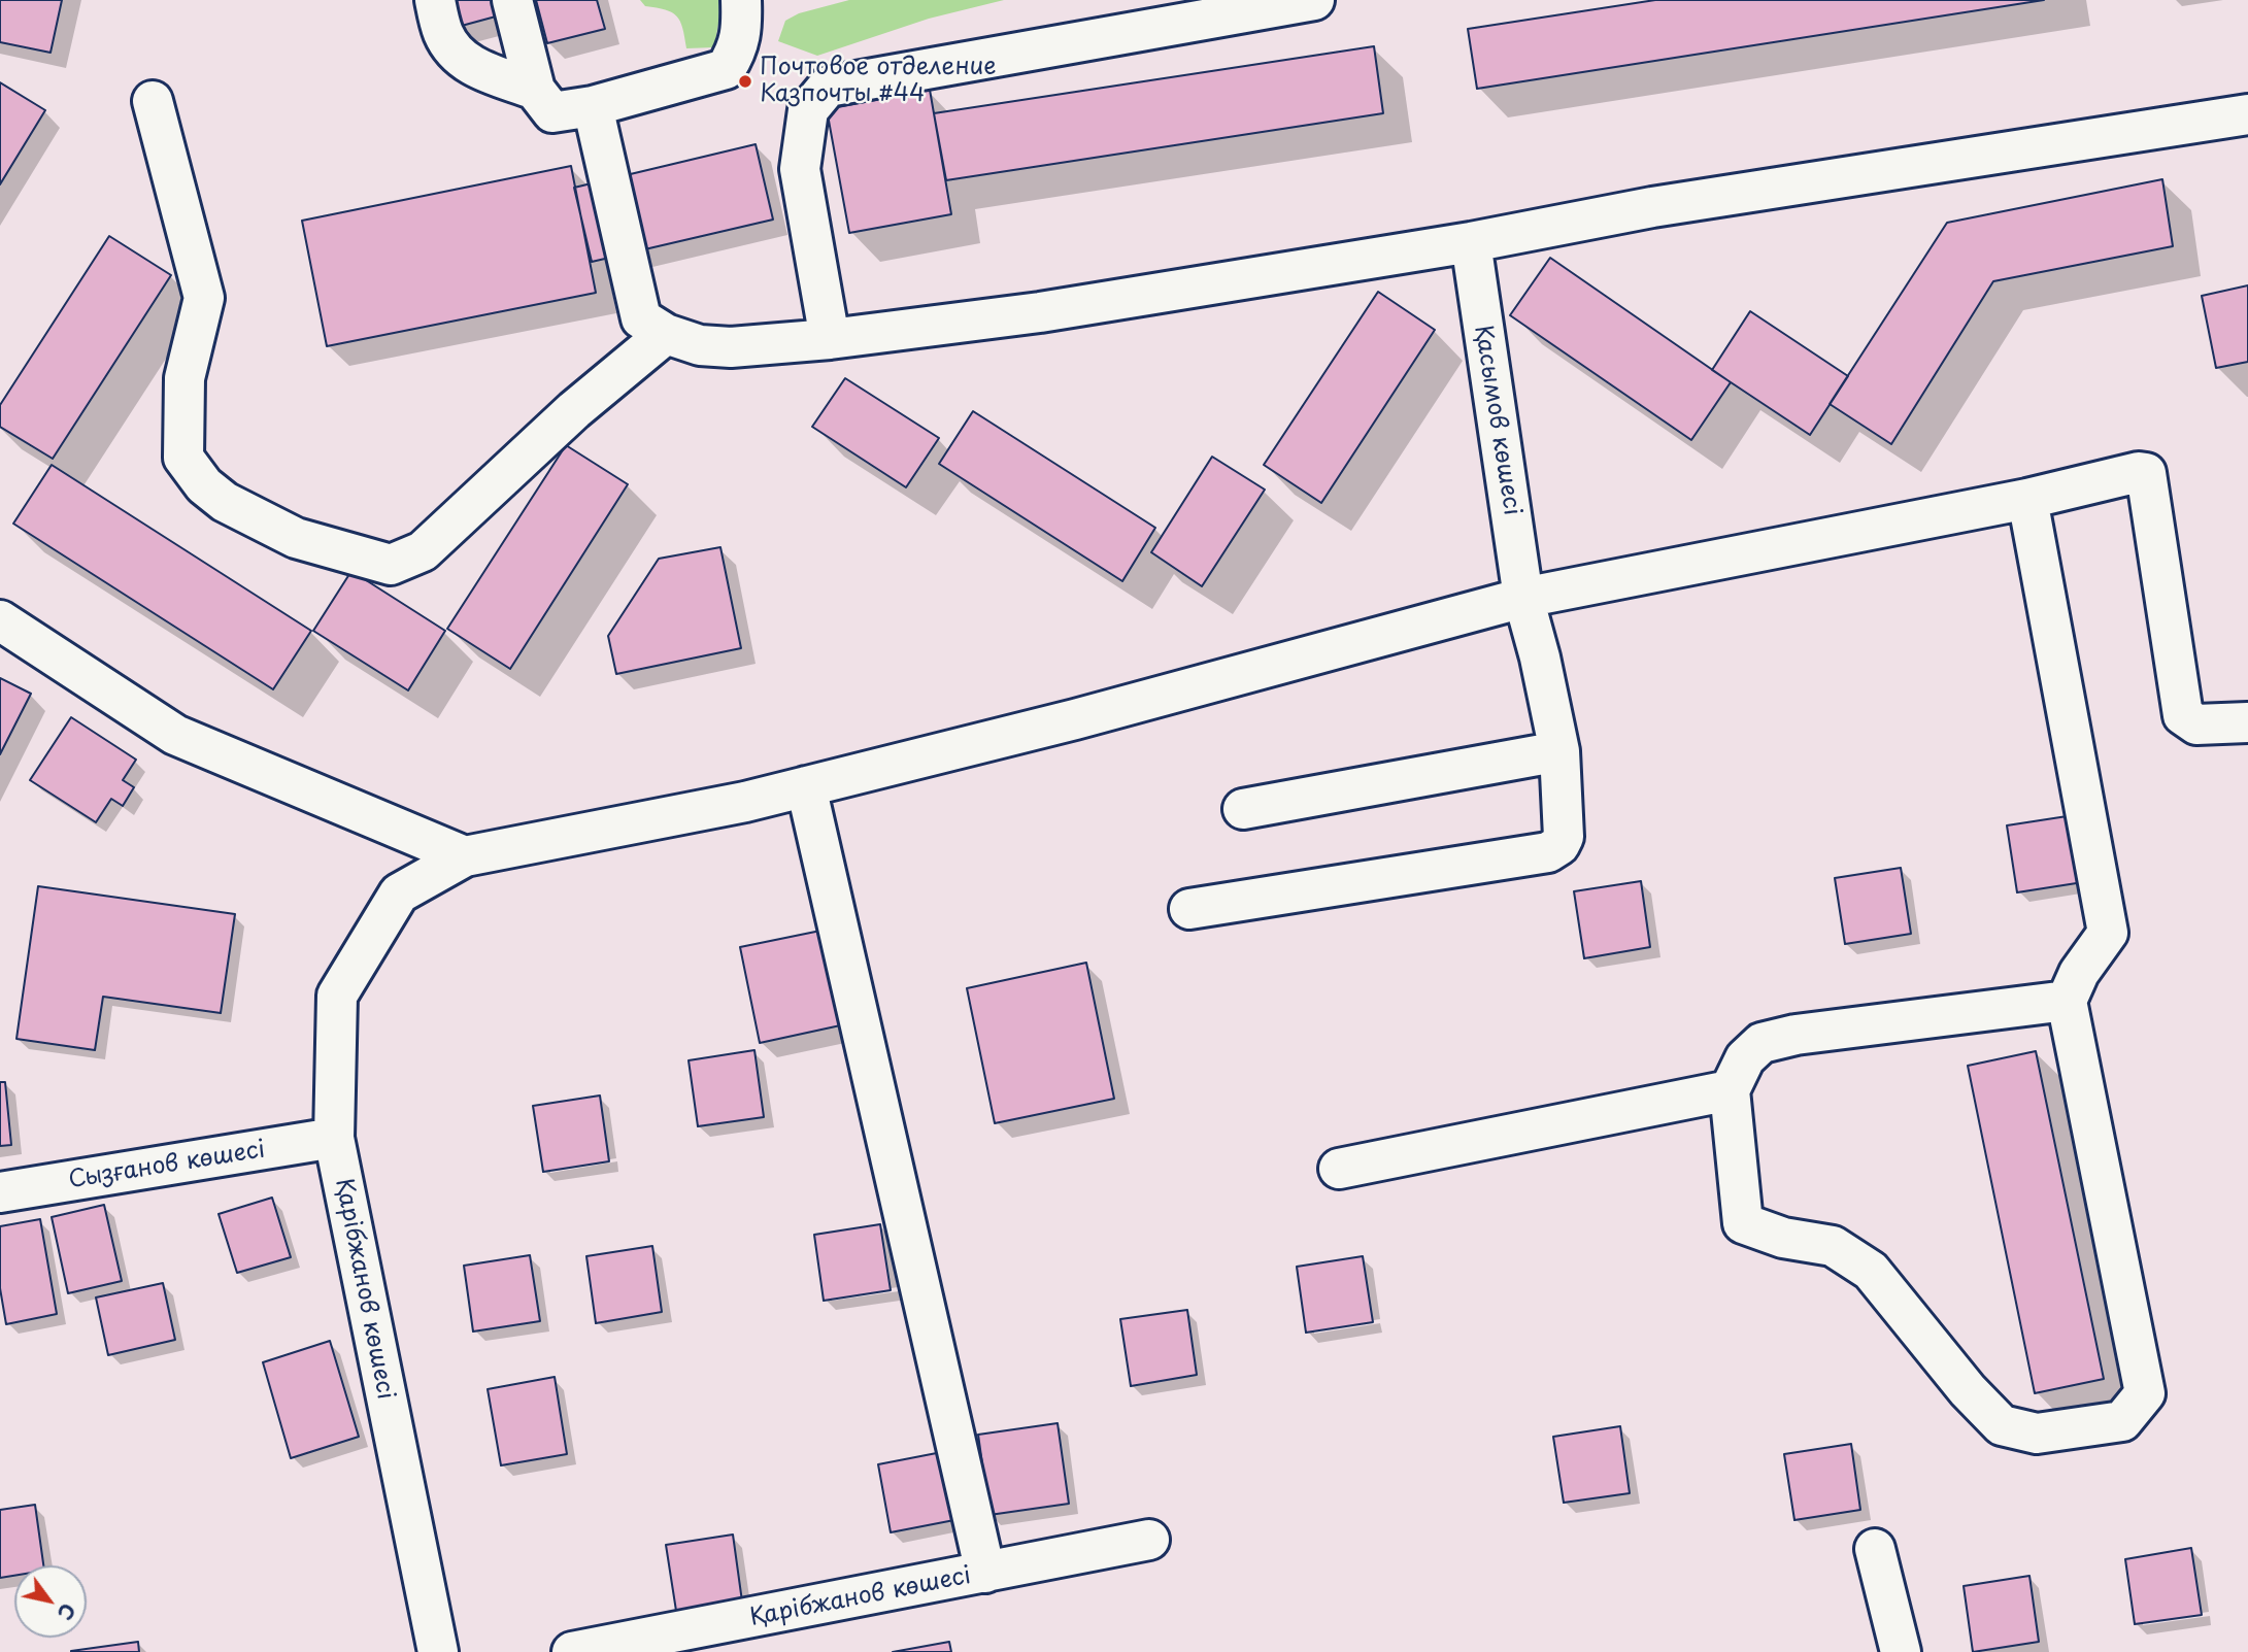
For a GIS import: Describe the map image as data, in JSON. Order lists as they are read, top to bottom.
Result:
{
  "streets": {
    "street": ["Қасымов көшесі", "Сызғанов көшесі", "Қарібжанов көшесі"]
  },
  "crossings": [
    ["Қасымов көшесі", "Қарібжанов көшесі"],
    ["Сызғанов көшесі", "Қарібжанов көшесі"]
  ],
  "places": ["Почтовое отделение Казпочты #44"],
  "north": "bottom right"
}
